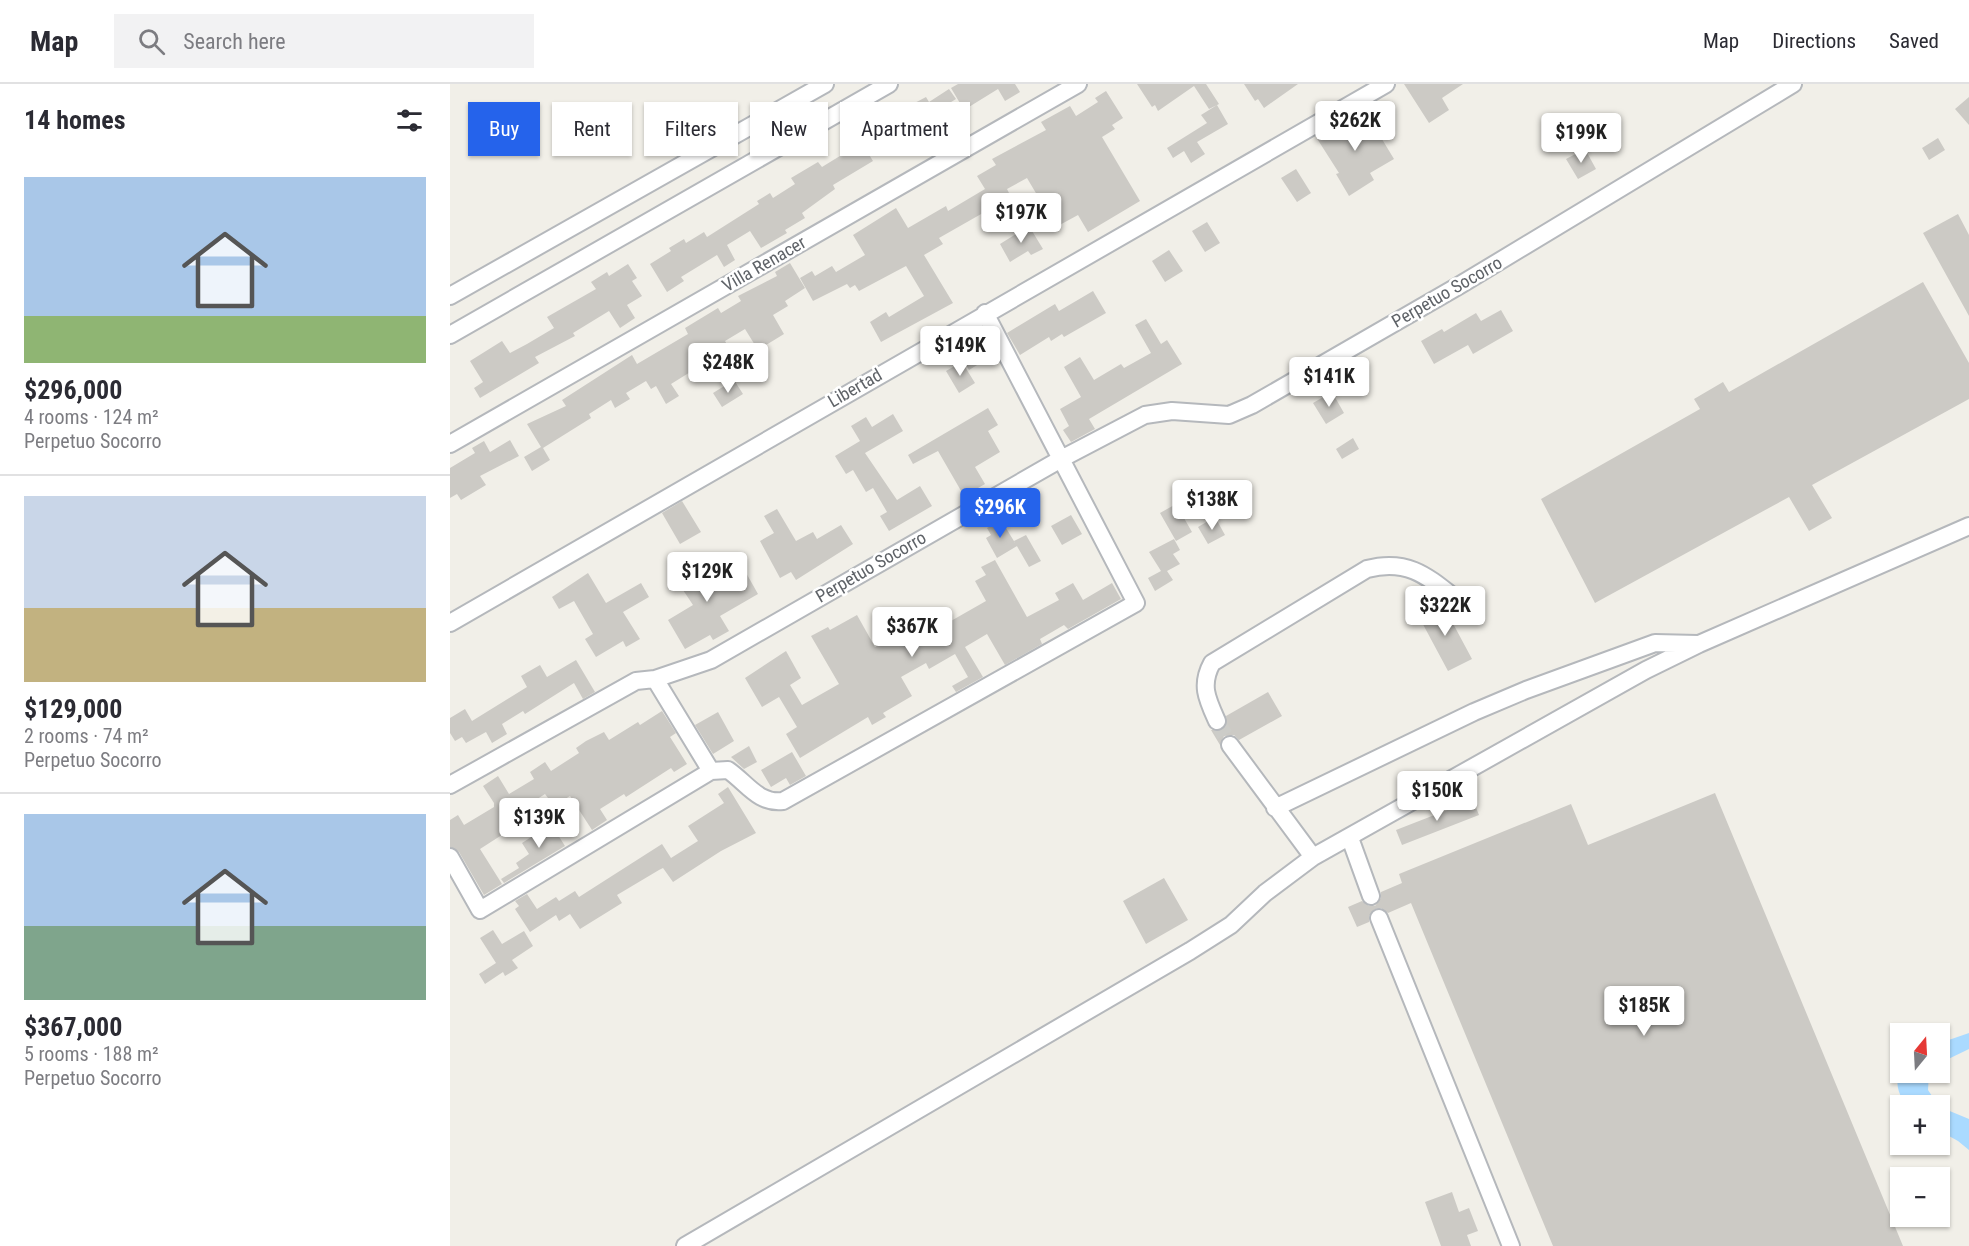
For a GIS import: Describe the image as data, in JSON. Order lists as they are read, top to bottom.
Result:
{
  "streets": {
    "street": ["Villa Renacer", "Perpetuo Socorro", "Libertad"]
  },
  "north": "top",
  "page": {
    "header": "Map",
    "search": "Search here",
    "nav": ["Map", "Directions", "Saved"],
    "heading": "14 homes",
    "price": [
      "$262K",
      "$199K",
      "$197K",
      "$149K",
      "$248K",
      "$141K",
      "$138K",
      "$296K",
      "$129K",
      "$322K",
      "$367K",
      "$150K",
      "$139K",
      "$185K"
    ],
    "chip": [
      "Buy",
      "Rent",
      "Filters",
      "New",
      "Apartment"
    ],
    "list": [
      {
        "name": "$296,000",
        "note": "4 rooms · 124 m² · Perpetuo Socorro"
      },
      {
        "name": "$129,000",
        "note": "2 rooms · 74 m² · Perpetuo Socorro"
      },
      {
        "name": "$367,000",
        "note": "5 rooms · 188 m² · Perpetuo Socorro"
      }
    ],
    "map_buttons": ["+", "−"]
  }
}
